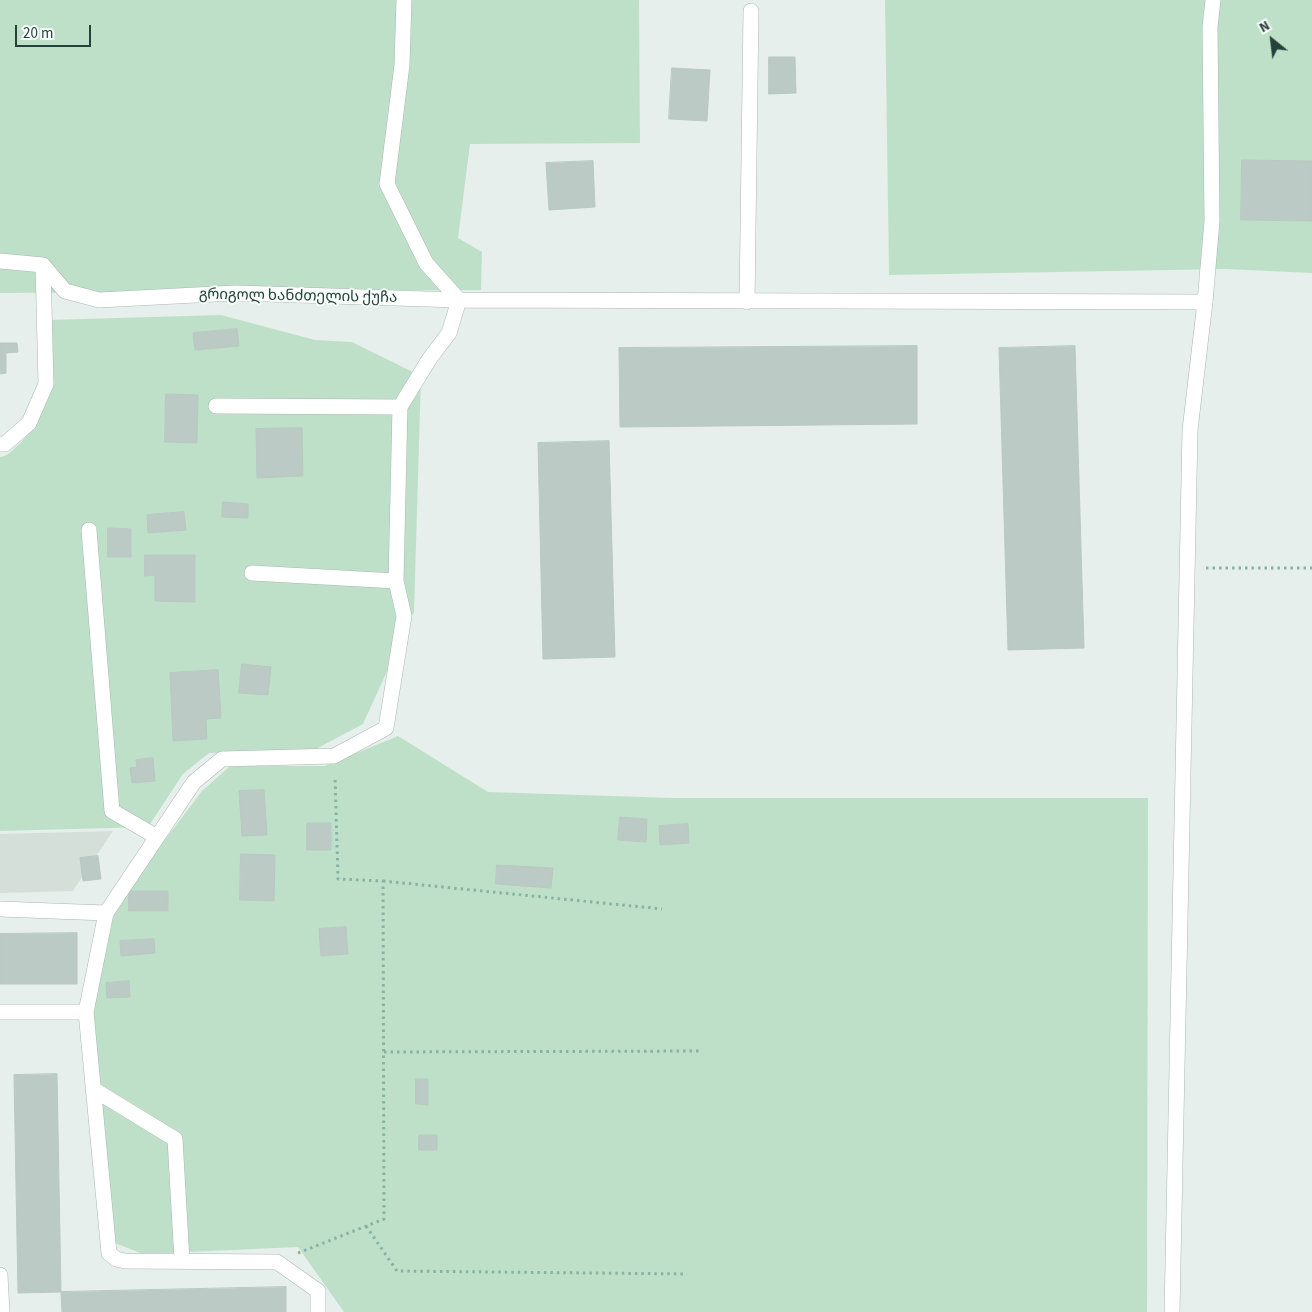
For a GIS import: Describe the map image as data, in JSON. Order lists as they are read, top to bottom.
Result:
{
  "streets": {
    "street": ["გრიგოლ ხანძთელის ქუჩა"]
  },
  "scale_bar": "20 m",
  "north": "top left"
}
